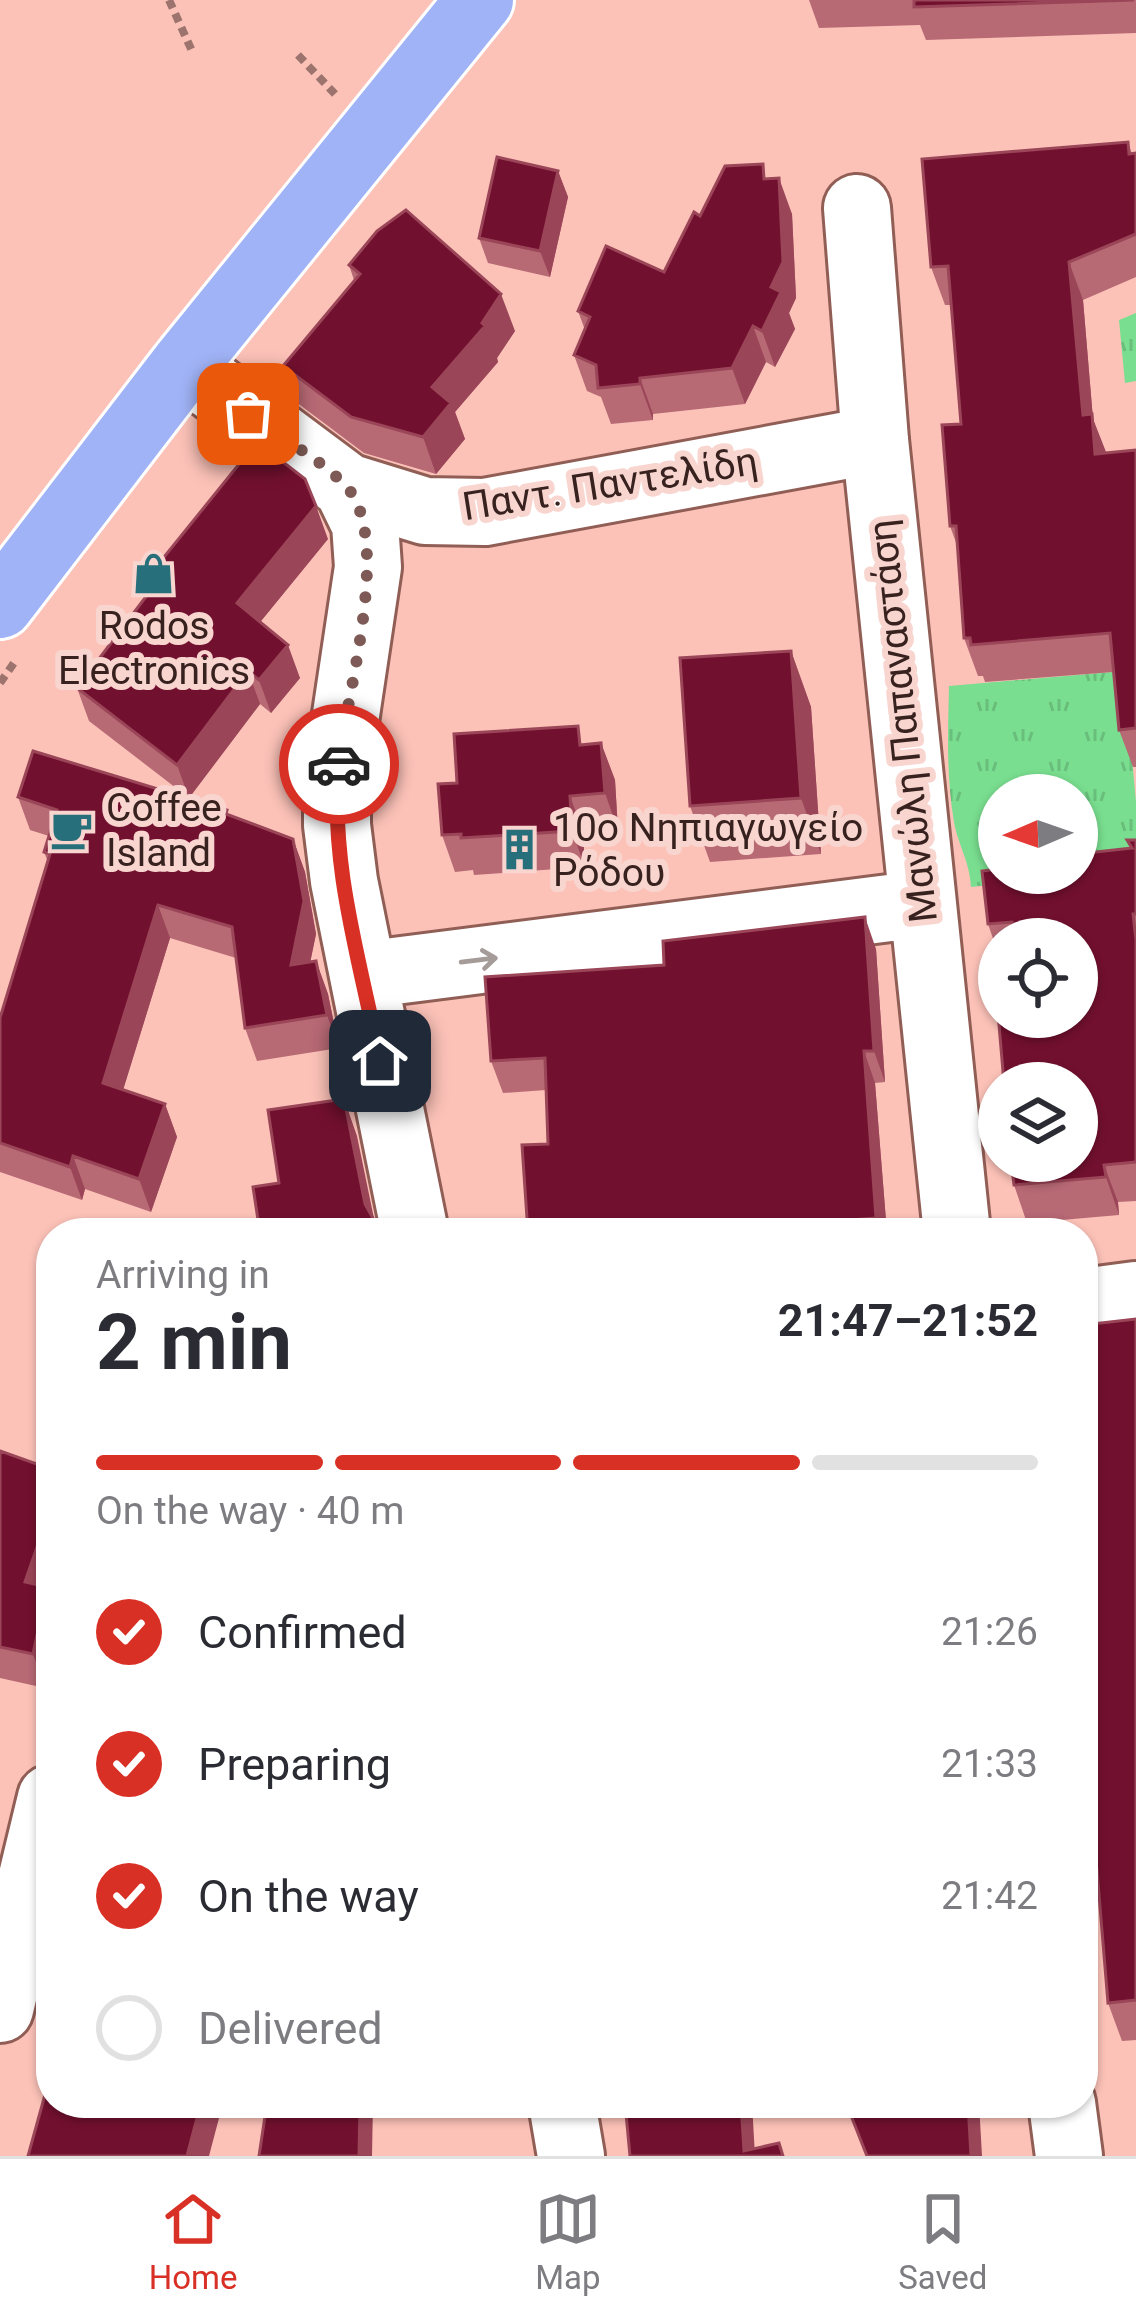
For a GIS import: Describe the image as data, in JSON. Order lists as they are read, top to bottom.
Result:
{
  "streets": {
    "street": ["Παντ. Παντελίδη", "Μανώλη Παπαναστάση"]
  },
  "crossings": [
    ["Παντ. Παντελίδη", "Μανώλη Παπαναστάση"]
  ],
  "places": {
    "shop": ["Rodos Electronics"],
    "cafe": ["Coffee Island"],
    "building": ["10ο Νηπιαγωγείο Ρόδου"]
  },
  "north": "left",
  "page": {
    "heading": ["2 min", "Arriving in", "21:47–21:52"],
    "bar": "On the way · 40 m",
    "list": [
      ["Confirmed", "21:26"],
      ["Preparing", "21:33"],
      ["On the way", "21:42"],
      "Delivered"
    ],
    "tabs": ["Home", "Map", "Saved"]
  }
}
